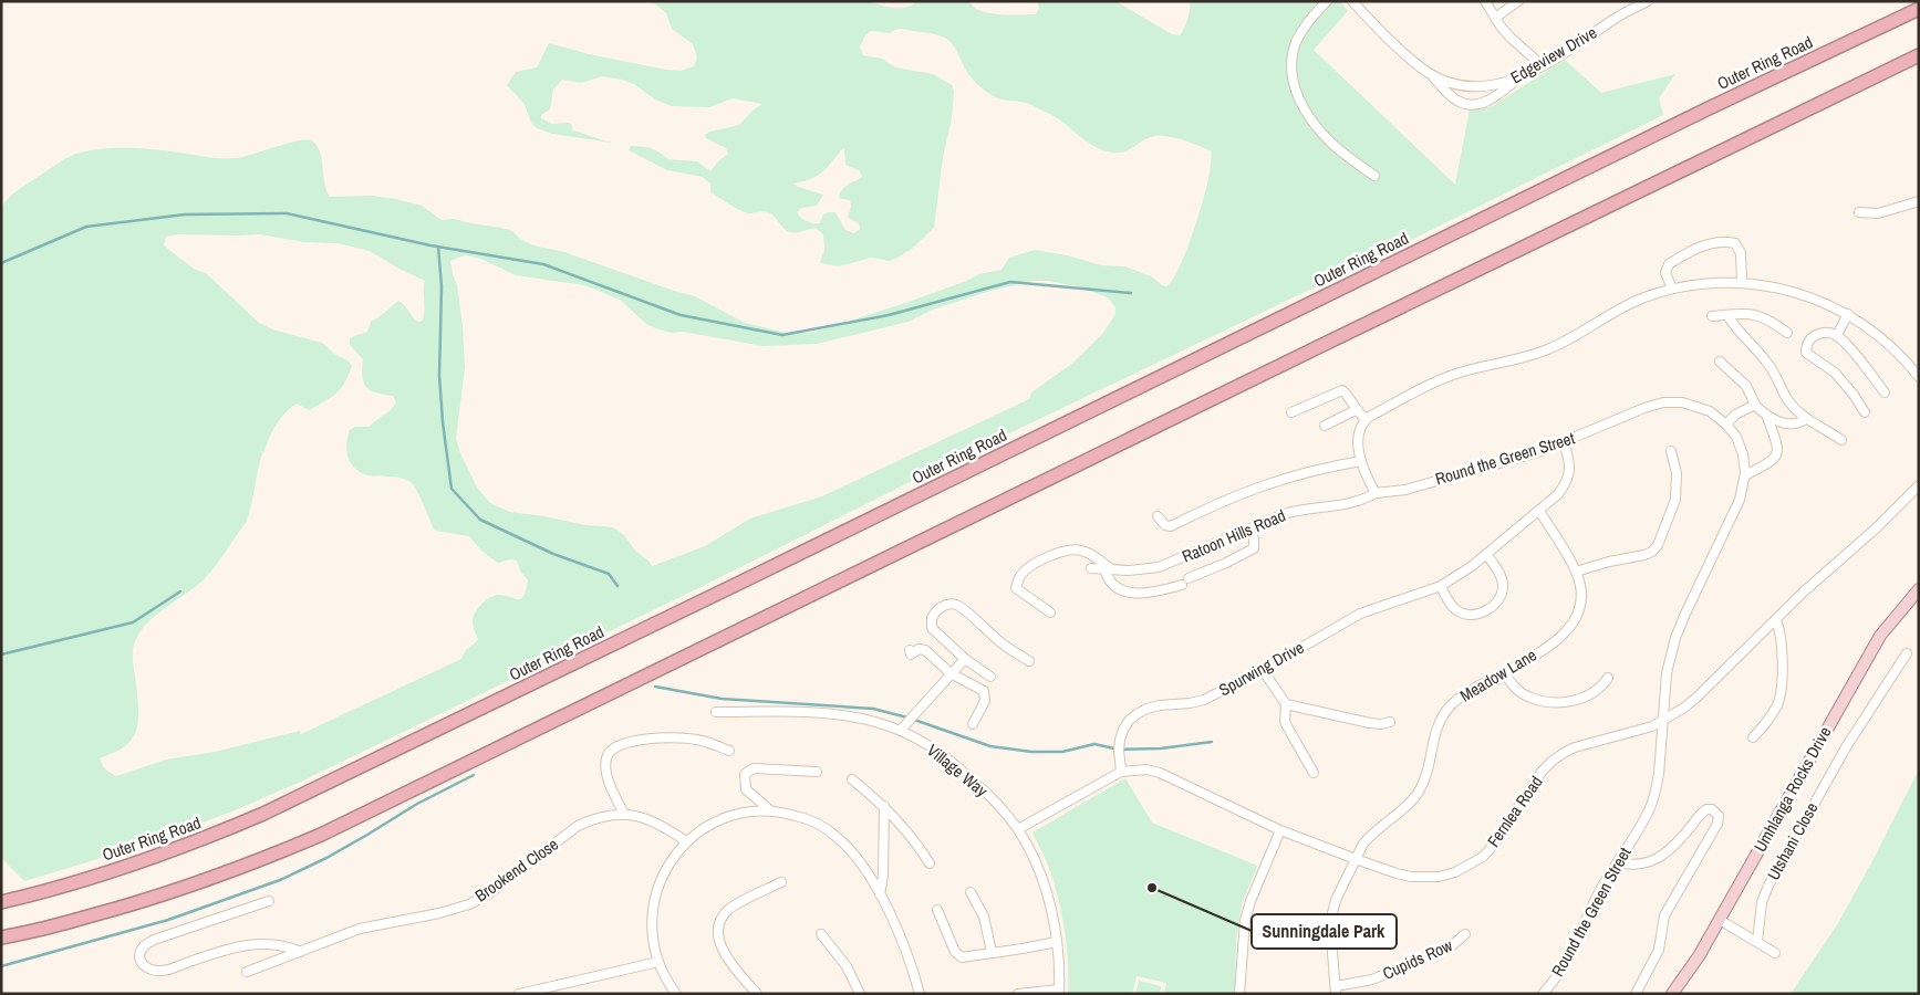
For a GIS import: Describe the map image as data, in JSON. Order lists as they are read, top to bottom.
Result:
{
  "streets": {
    "highway": ["Outer Ring Road"],
    "main road": ["Umhlanga Rocks Drive"],
    "street": [
      "Edgeview Drive",
      "Round the Green Street",
      "Ratoon Hills Road",
      "Spurwing Drive",
      "Meadow Lane",
      "Village Way",
      "Fernlea Road",
      "Utshani Close",
      "Brookend Close",
      "Cupids Row"
    ]
  },
  "crossings": [
    ["Round the Green Street", "Ratoon Hills Road"],
    ["Round the Green Street", "Spurwing Drive"],
    ["Round the Green Street", "Fernlea Road"],
    ["Spurwing Drive", "Meadow Lane"],
    ["Spurwing Drive", "Fernlea Road"],
    ["Meadow Lane", "Fernlea Road"],
    ["Meadow Lane", "Cupids Row"],
    ["Village Way", "Fernlea Road"]
  ],
  "places": ["Sunningdale Park"]
}
